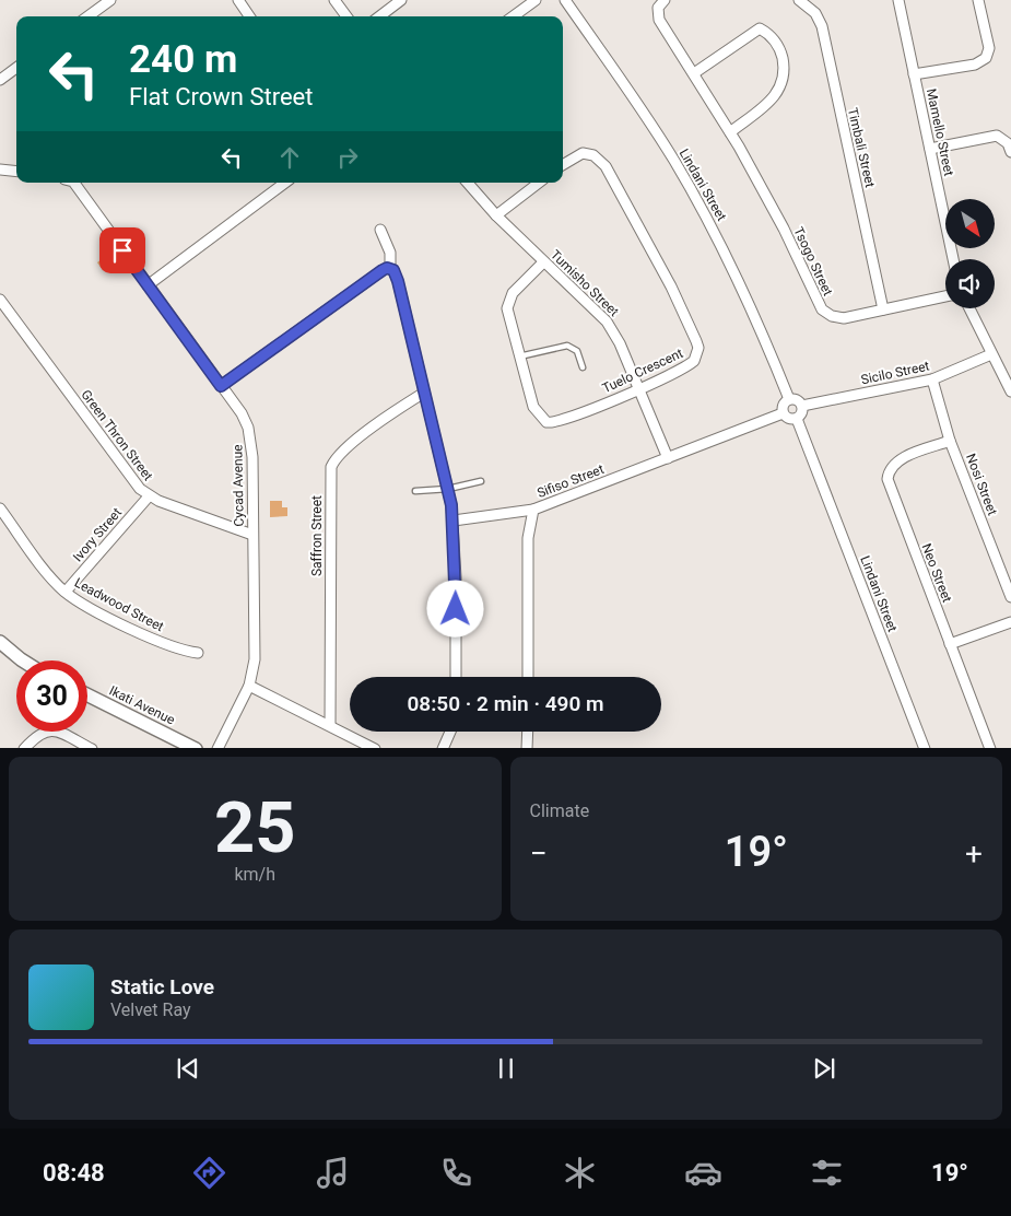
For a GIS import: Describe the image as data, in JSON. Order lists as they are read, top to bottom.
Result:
{
  "streets": {
    "street": [
      "Mamello Street",
      "Timbali Street",
      "Lindani Street",
      "Tsogo Street",
      "Tumisho Street",
      "Tuelo Crescent",
      "Sicilo Street",
      "Green Thron Street",
      "Sifiso Street",
      "Nosi Street",
      "Cycad Avenue",
      "Ivory Street",
      "Saffron Street",
      "Neo Street",
      "Leadwood Street",
      "Ikati Avenue"
    ]
  },
  "crossings": [
    ["Timbali Street", "Tsogo Street"],
    ["Lindani Street", "Sicilo Street"],
    ["Lindani Street", "Sifiso Street"],
    ["Tumisho Street", "Tuelo Crescent"],
    ["Tumisho Street", "Sifiso Street"],
    ["Sicilo Street", "Sifiso Street"],
    ["Sicilo Street", "Nosi Street"],
    ["Green Thron Street", "Cycad Avenue"],
    ["Green Thron Street", "Ivory Street"],
    ["Nosi Street", "Neo Street"],
    ["Ivory Street", "Leadwood Street"]
  ],
  "north": "bottom right",
  "page": {
    "turn": ["240 m", "Flat Crown Street"],
    "limit": "30",
    "trip": "08:50 · 2 min · 490 m",
    "tile": [
      ["25", "km/h"],
      "Climate"
    ],
    "heat": ["−", "19°", "+"],
    "song": ["Static Love", "Velvet Ray"],
    "tabs": ["08:48", "19°"]
  }
}
